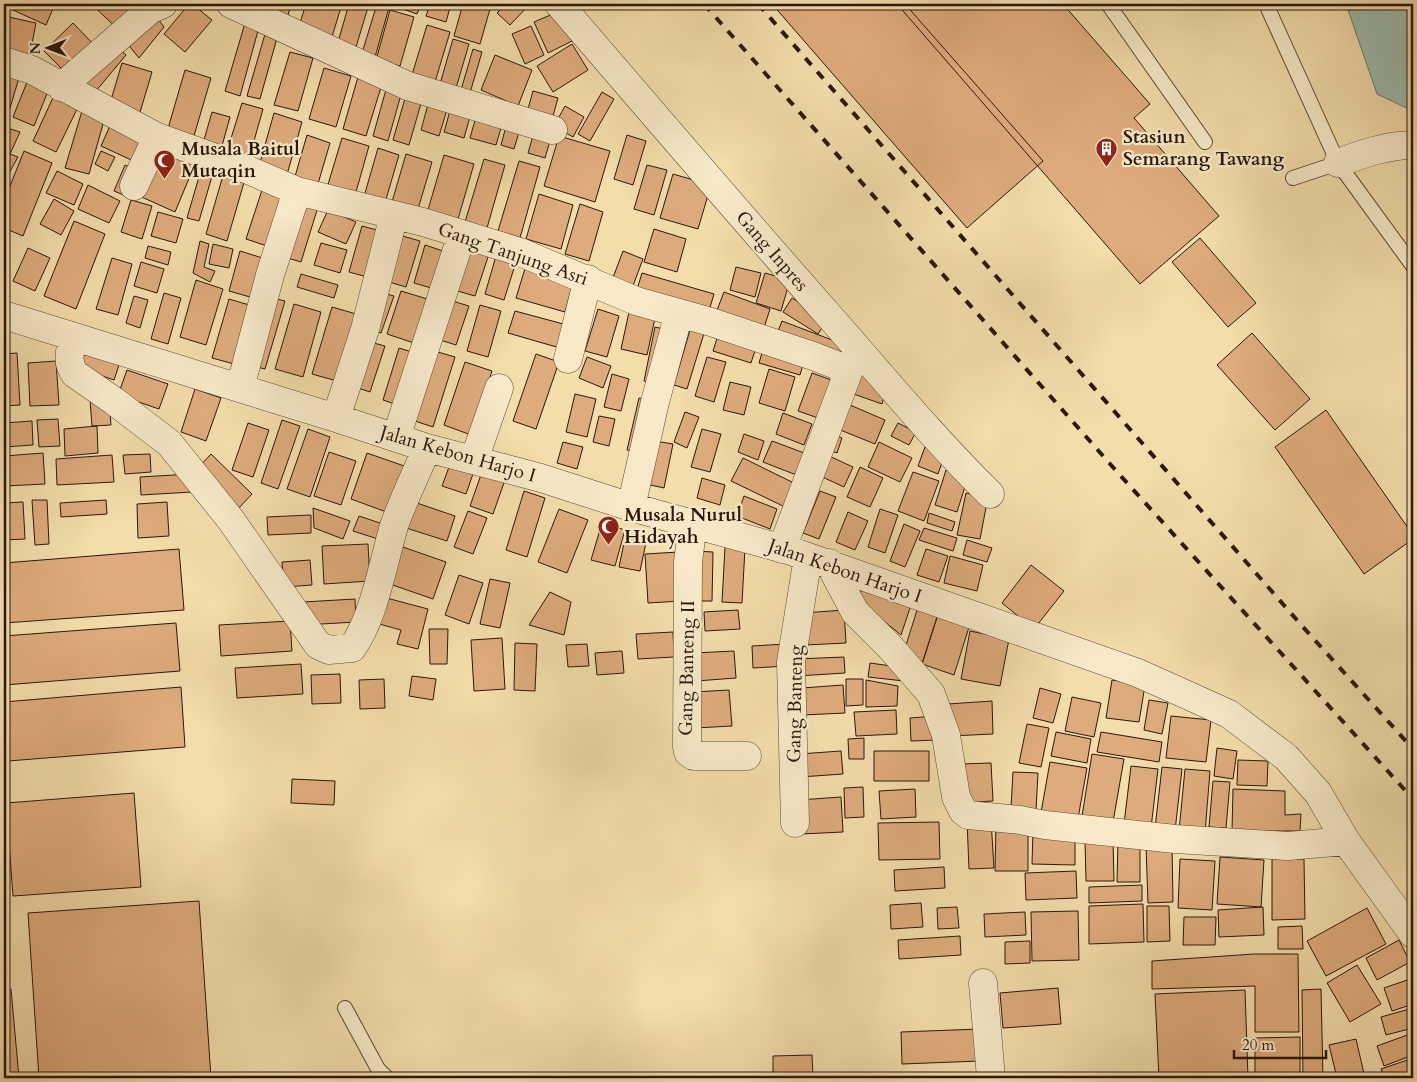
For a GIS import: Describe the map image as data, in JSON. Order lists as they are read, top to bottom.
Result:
{
  "streets": {
    "street": [
      "Gang Inpres",
      "Gang Tanjung Asri",
      "Jalan Kebon Harjo I",
      "Gang Banteng II",
      "Gang Banteng"
    ]
  },
  "crossings": [
    ["Gang Inpres", "Gang Tanjung Asri"],
    ["Jalan Kebon Harjo I", "Gang Banteng II"],
    ["Jalan Kebon Harjo I", "Gang Banteng"]
  ],
  "places": {
    "building": ["Stasiun Semarang Tawang"],
    "mosque": ["Musala Baitul Mutaqin", "Musala Nurul Hidayah"]
  },
  "scale_bar": "20 m",
  "north": "left"
}
